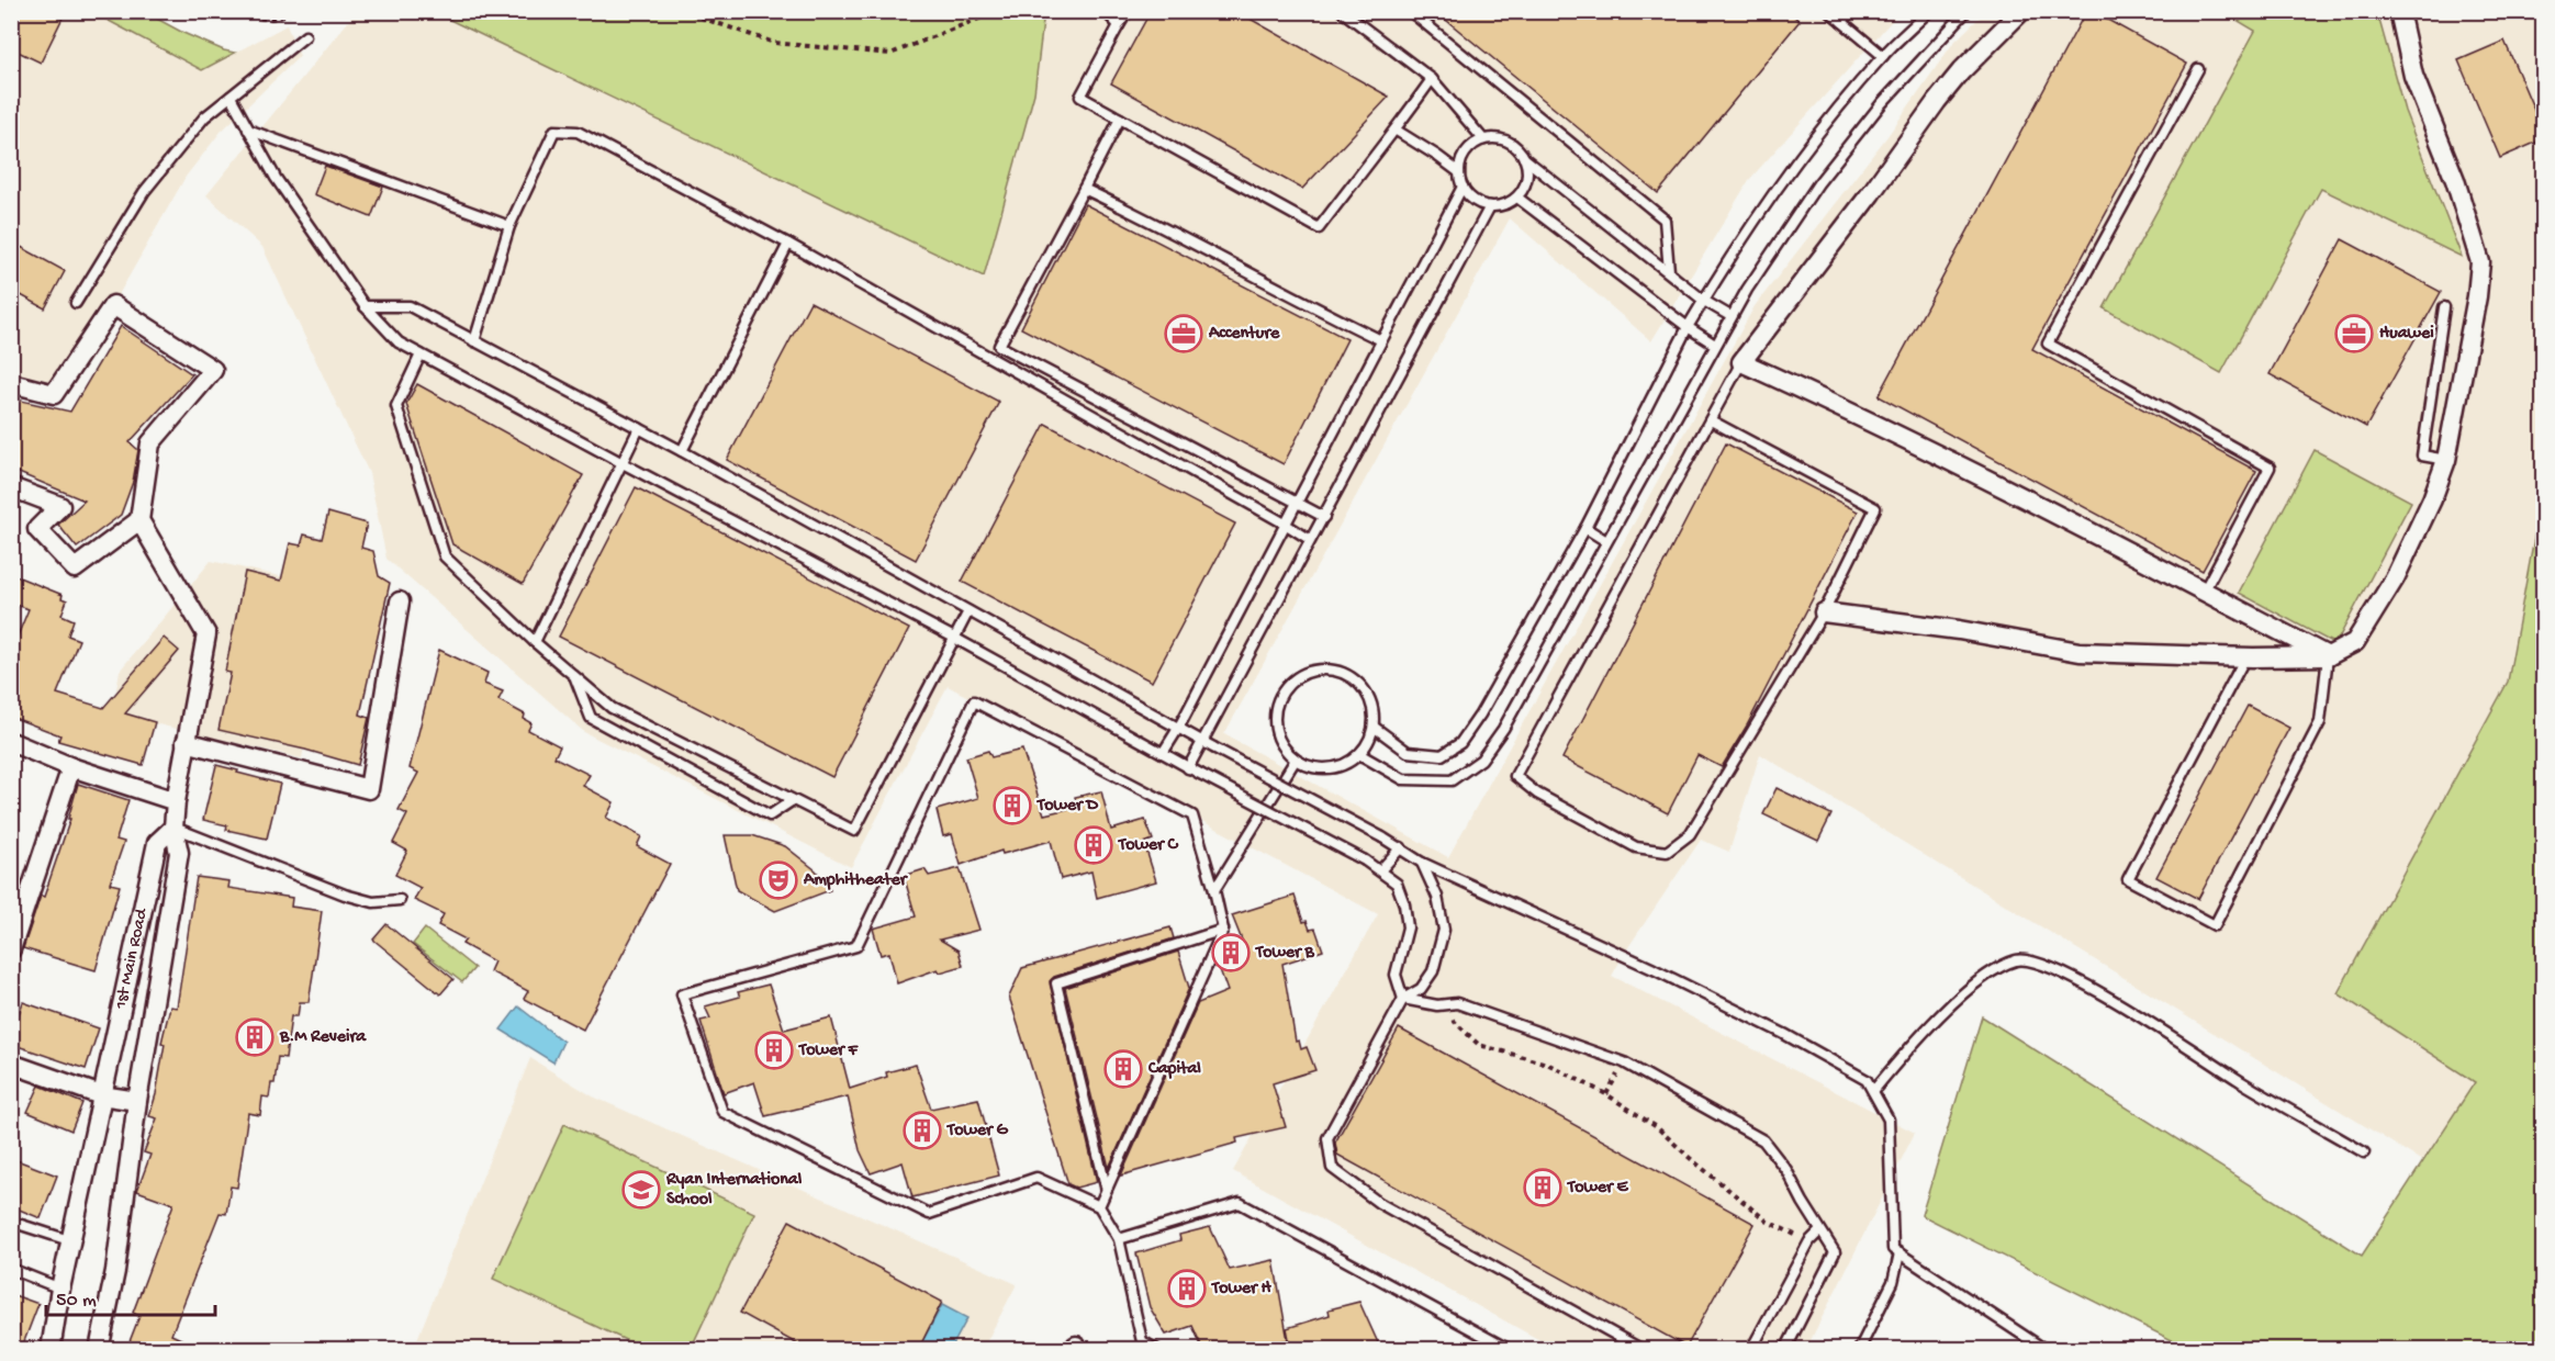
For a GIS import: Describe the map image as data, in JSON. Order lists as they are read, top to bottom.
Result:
{
  "streets": {
    "street": ["1st Main Road"]
  },
  "places": {
    "office": ["Accenture", "Huawei"],
    "building": [
      "Tower D",
      "Tower C",
      "Tower B",
      "B.M Reveira",
      "Tower F",
      "Capital",
      "Tower G",
      "Tower E",
      "Tower H"
    ],
    "theatre": ["Amphitheater"],
    "school or university": ["Ryan International School"]
  },
  "scale_bar": "50 m"
}
